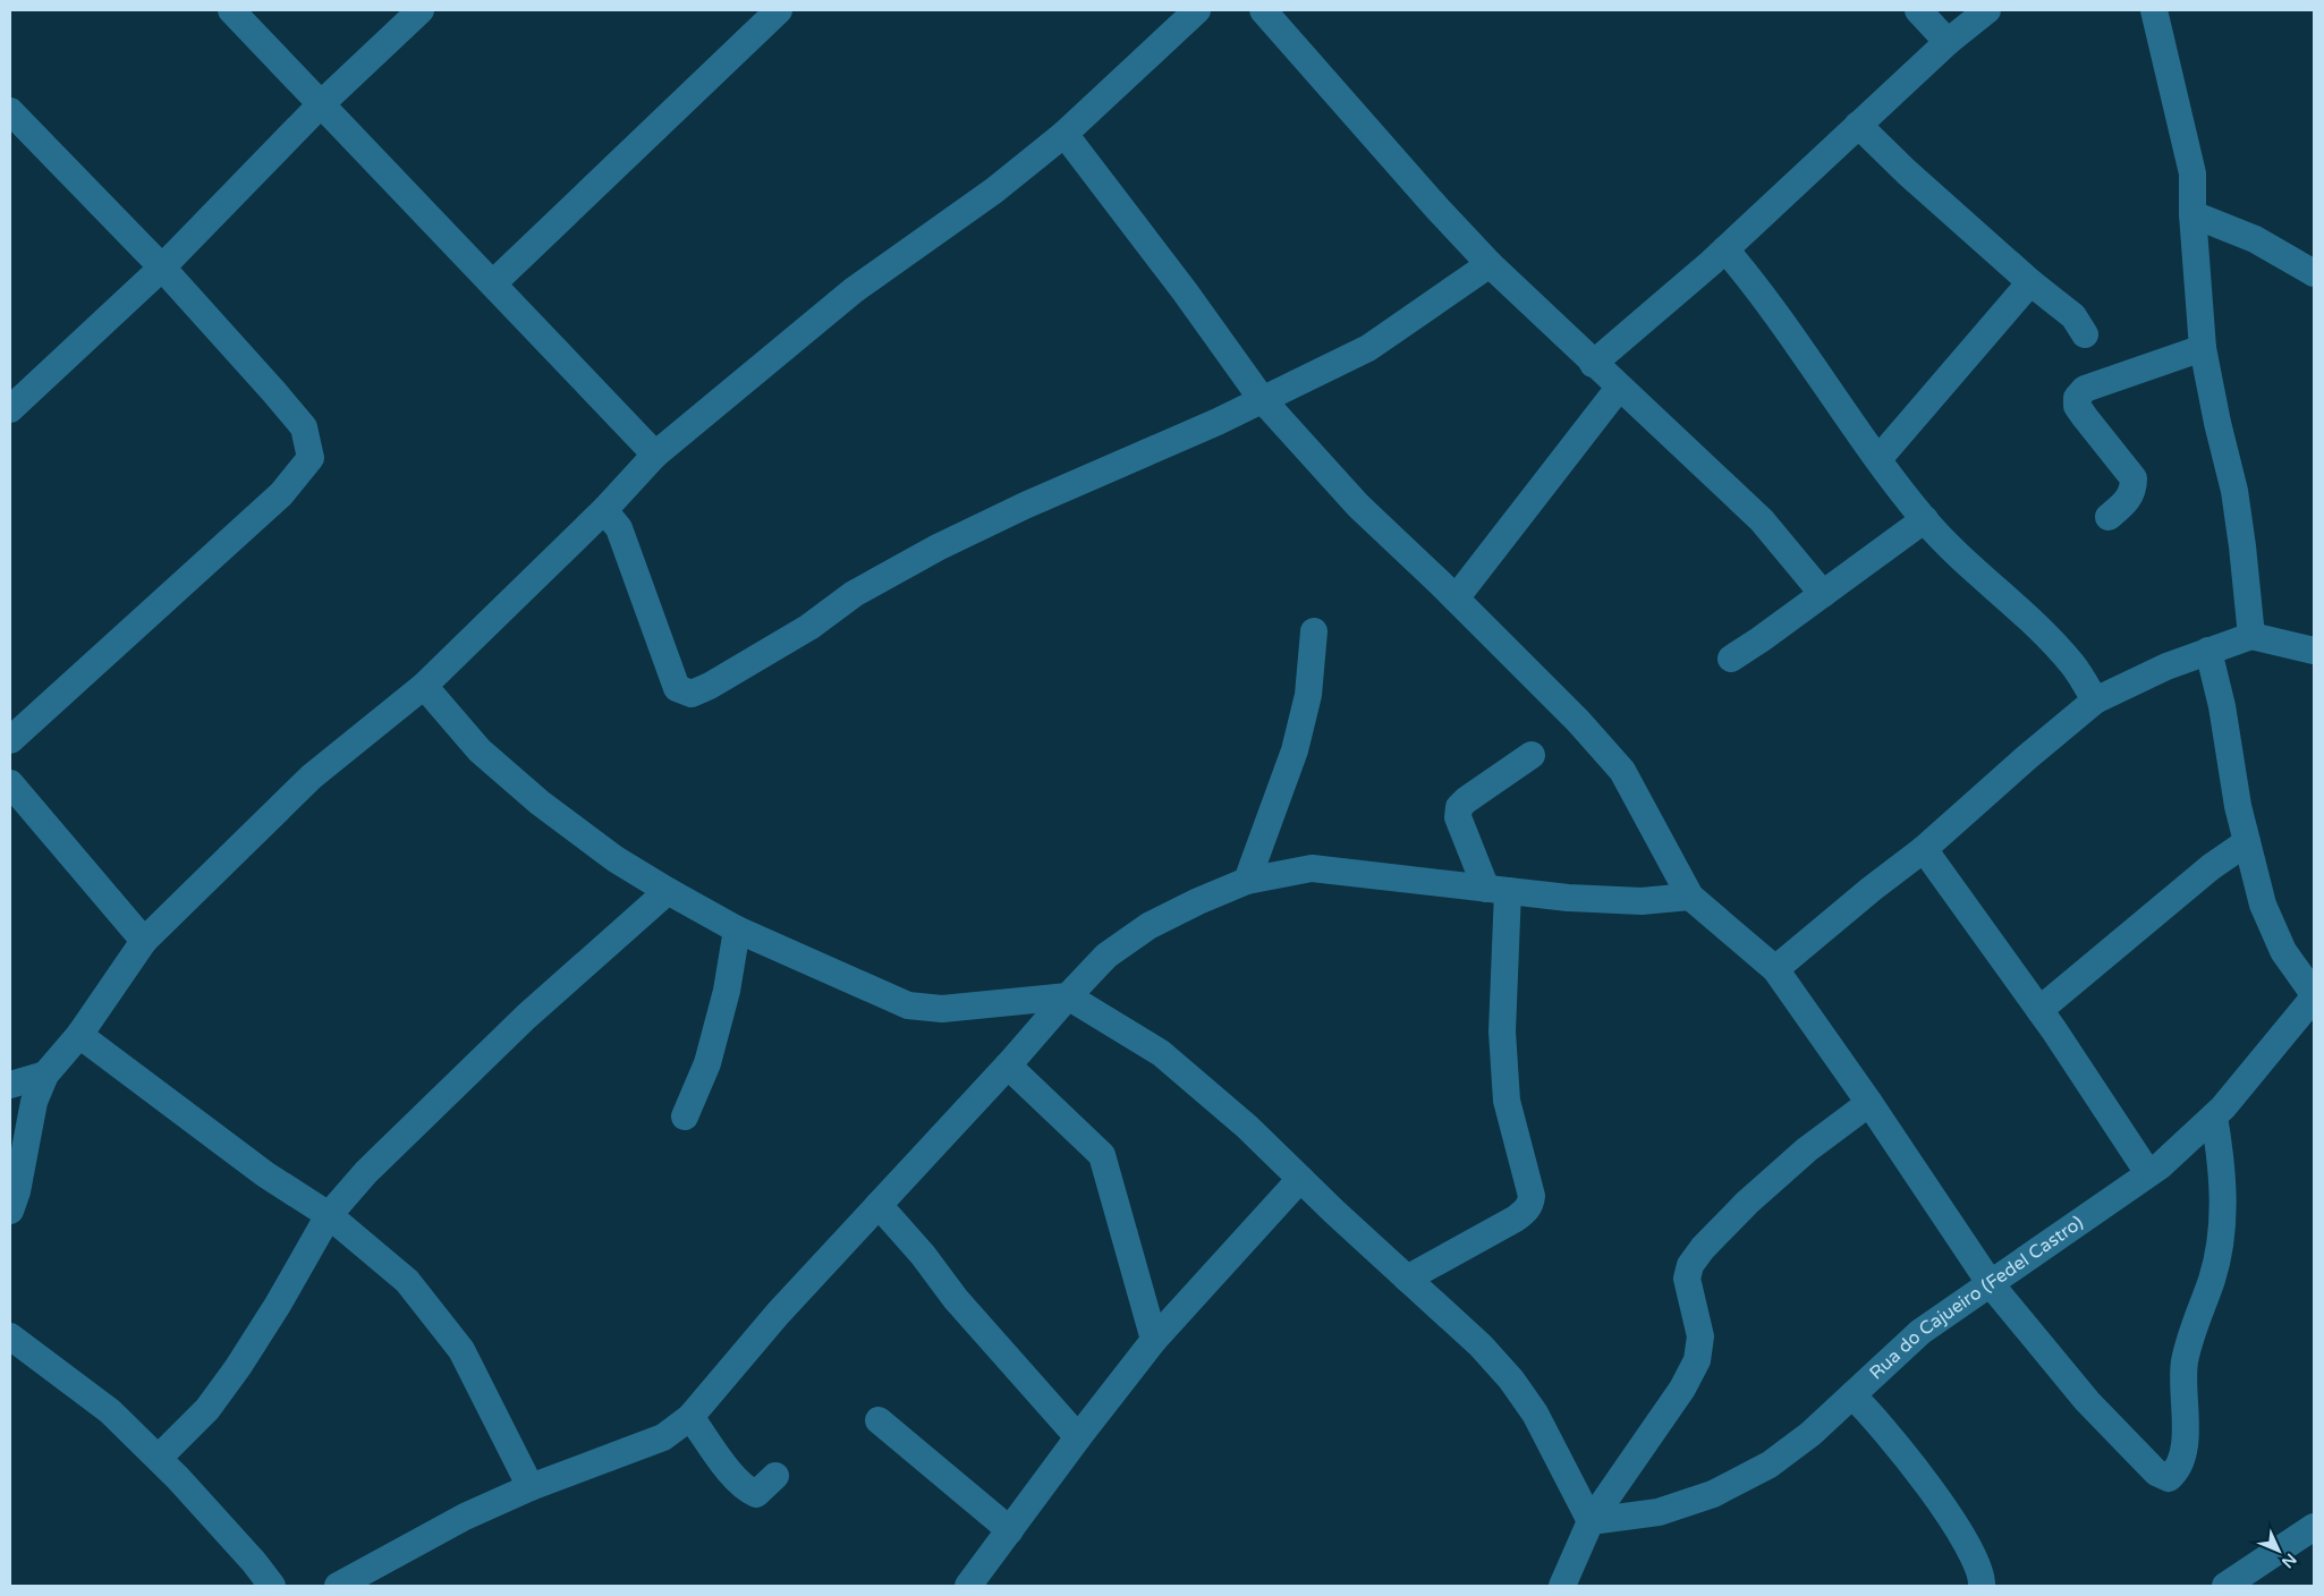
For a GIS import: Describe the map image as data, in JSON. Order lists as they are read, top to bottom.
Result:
{
  "streets": {
    "street": ["Rua do Cajueiro (Fedel Castro)"]
  },
  "north": "bottom right"
}
